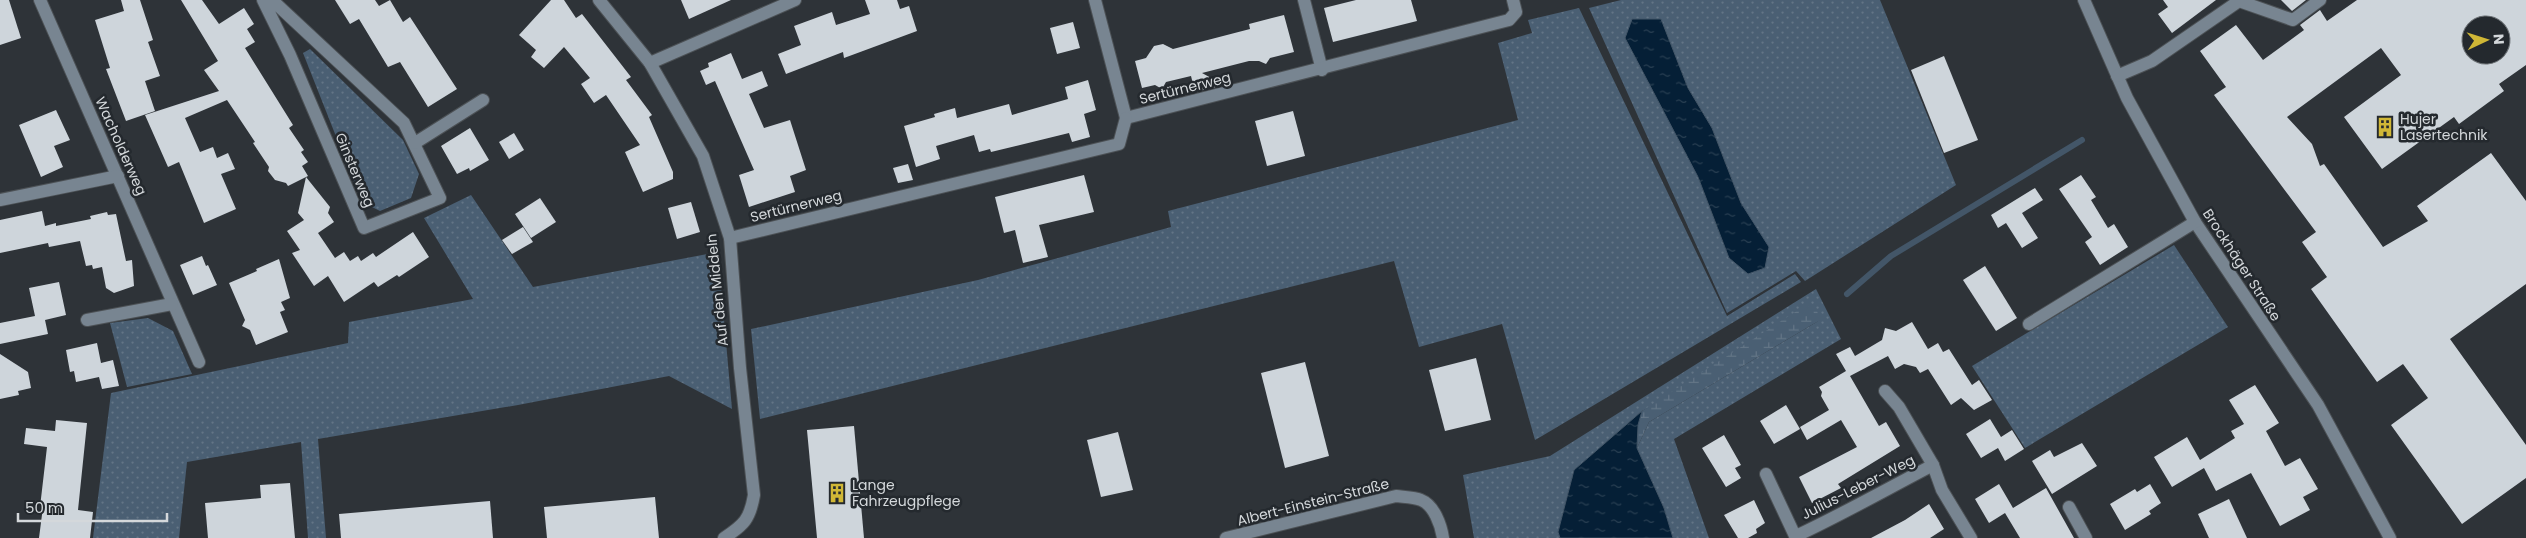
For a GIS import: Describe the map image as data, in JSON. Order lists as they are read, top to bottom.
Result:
{
  "streets": {
    "street": [
      "Sertürnerweg",
      "Wacholderweg",
      "Ginsterweg",
      "Brockhäger Straße",
      "Auf den Middeln",
      "Julius-Leber-Weg",
      "Albert-Einstein-Straße"
    ]
  },
  "crossings": [
    ["Sertürnerweg", "Auf den Middeln"]
  ],
  "places": {
    "building": ["Hujer Lasertechnik", "Lange Fahrzeugpflege"]
  },
  "scale_bar": "50 m",
  "north": "right"
}
